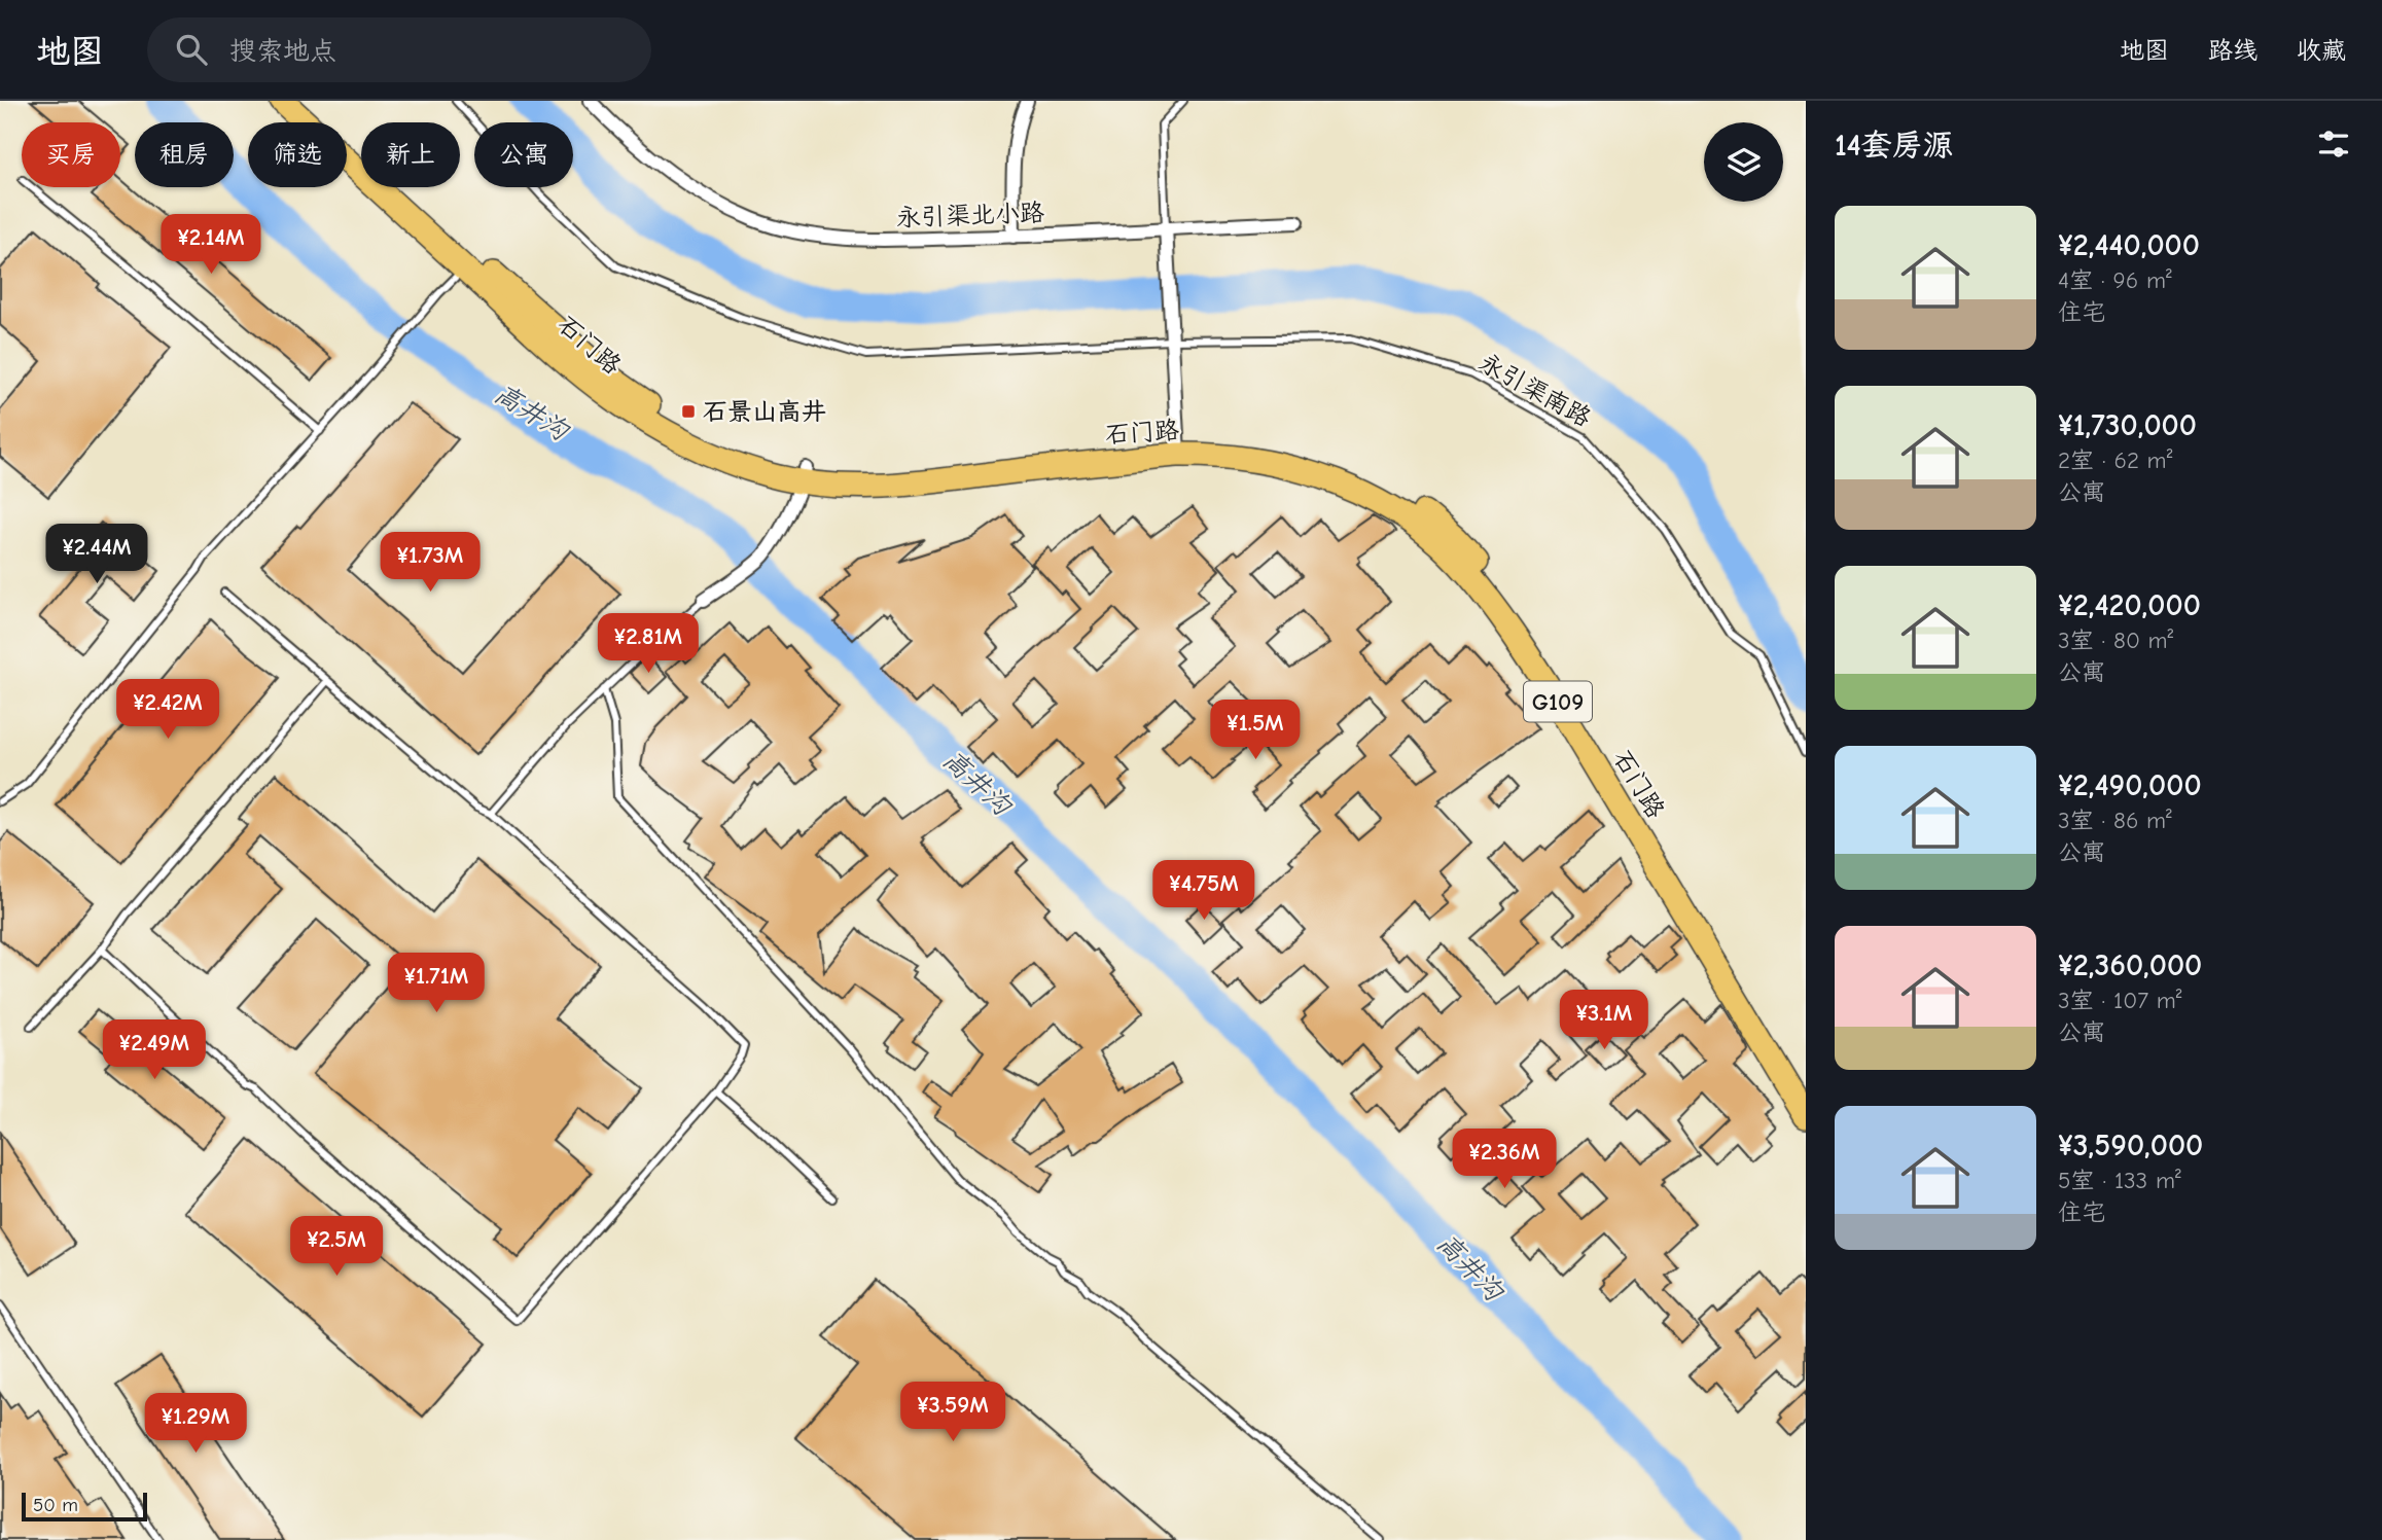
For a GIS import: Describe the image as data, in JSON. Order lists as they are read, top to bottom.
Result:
{
  "streets": {
    "highway": ["石门路", "G109"],
    "street": ["永引渠北小路"],
    "lane": ["永引渠南路"]
  },
  "water": ["高井沟"],
  "places": {
    "transit": ["石景山高井"]
  },
  "scale_bar": "50 m",
  "page": {
    "header": "地图",
    "search": "搜索地点",
    "nav": ["地图", "路线", "收藏"],
    "heading": "14套房源",
    "chip": [
      "买房",
      "租房",
      "筛选",
      "新上",
      "公寓"
    ],
    "list": [
      {
        "name": "¥2,440,000",
        "note": "4室 · 96 m² · 住宅"
      },
      {
        "name": "¥1,730,000",
        "note": "2室 · 62 m² · 公寓"
      },
      {
        "name": "¥2,420,000",
        "note": "3室 · 80 m² · 公寓"
      },
      {
        "name": "¥2,490,000",
        "note": "3室 · 86 m² · 公寓"
      },
      {
        "name": "¥2,360,000",
        "note": "3室 · 107 m² · 公寓"
      },
      {
        "name": "¥3,590,000",
        "note": "5室 · 133 m² · 住宅"
      }
    ],
    "price": [
      "¥2.14M",
      "¥2.44M",
      "¥1.73M",
      "¥2.81M",
      "¥2.42M",
      "¥1.5M",
      "¥4.75M",
      "¥1.71M",
      "¥3.1M",
      "¥2.49M",
      "¥2.36M",
      "¥2.5M",
      "¥3.59M",
      "¥1.29M"
    ],
    "scale": "50 m"
  }
}
